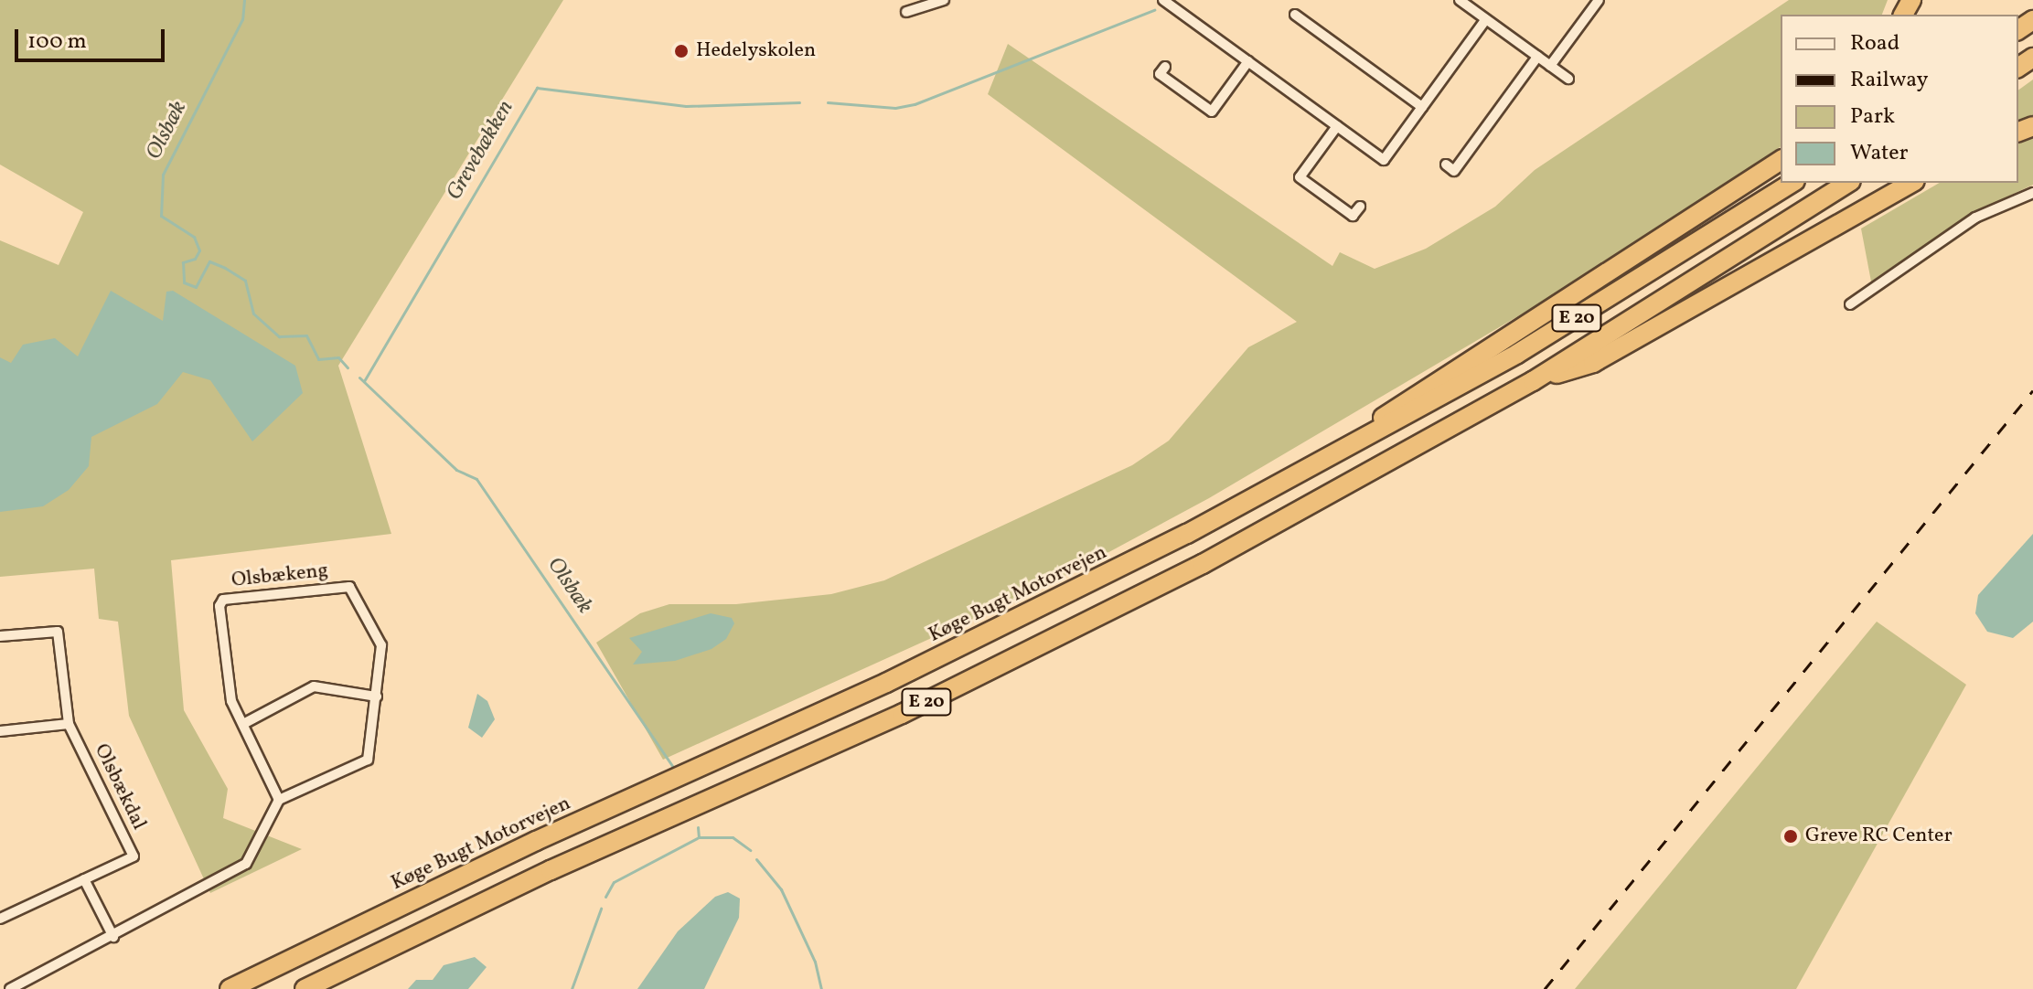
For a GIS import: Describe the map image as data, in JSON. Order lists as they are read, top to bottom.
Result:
{
  "streets": {
    "highway": ["E 20", "Køge Bugt Motorvejen"],
    "street": ["Olsbækeng", "Olsbækdal"]
  },
  "water": ["Olsbæk", "Grevebækken"],
  "places": ["Hedelyskolen", "Greve RC Center"],
  "legend": [
    "Road",
    "Railway",
    "Park",
    "Water"
  ],
  "scale_bar": "100 m"
}
